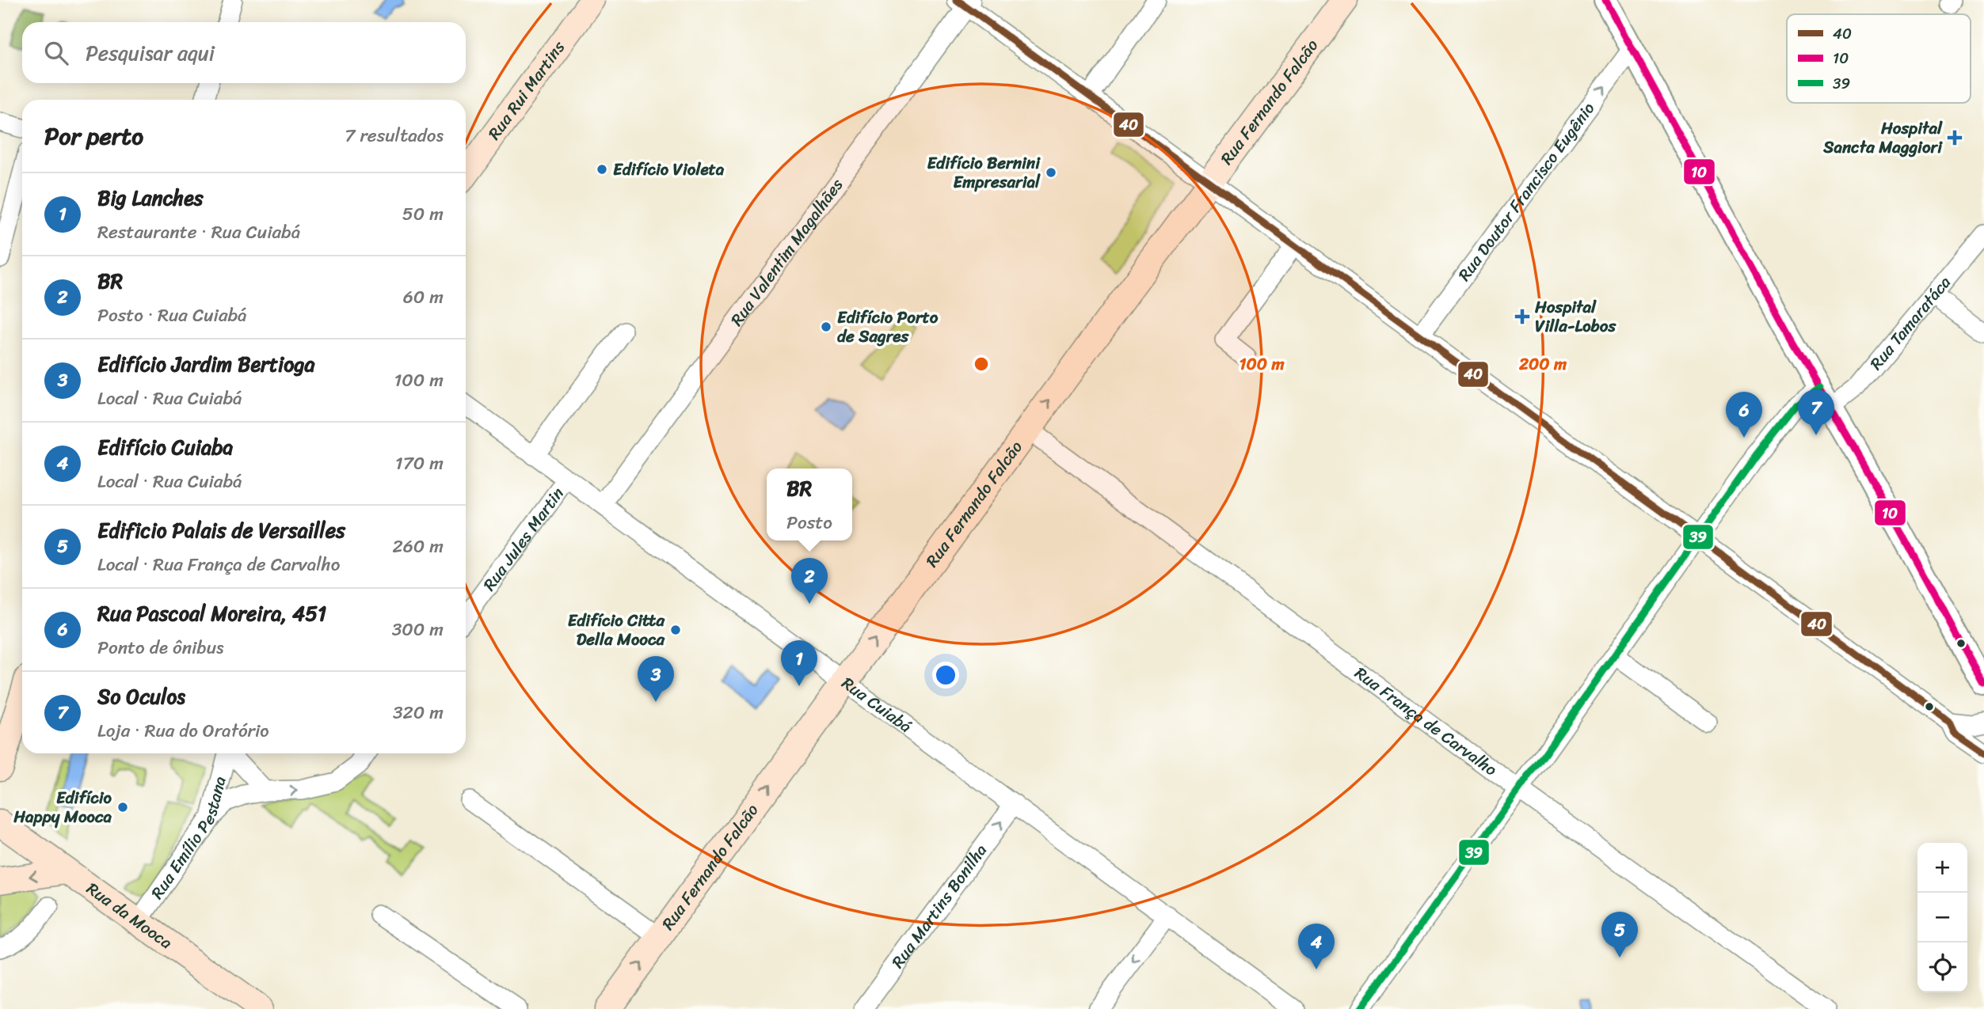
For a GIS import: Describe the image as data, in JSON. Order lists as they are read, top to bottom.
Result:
{
  "streets": {
    "main road": ["Rua Rui Martins", "Rua Fernando Falcão", "Rua da Mooca"],
    "street": [
      "Rua Doutor Francisco Eugênio",
      "Rua Valentim Magalhães",
      "Rua Tamaratáca",
      "Rua Jules Martin",
      "Rua Cuiabá",
      "Rua França de Carvalho",
      "Rua Emílio Pestana",
      "Rua Martins Bonilha"
    ]
  },
  "crossings": [
    ["Rua Fernando Falcão", "Rua Cuiabá"],
    ["Rua Fernando Falcão", "Rua França de Carvalho"],
    ["Rua Valentim Magalhães", "Rua Cuiabá"],
    ["Rua Jules Martin", "Rua Cuiabá"],
    ["Rua Cuiabá", "Rua Martins Bonilha"],
    ["Rua Emílio Pestana", "Rua da Mooca"]
  ],
  "one_way": ["Rua Fernando Falcão", "Rua Doutor Francisco Eugênio", "Rua Martins Bonilha"],
  "places": {
    "health": ["Hospital Sancta Maggiori", "Hospital Villa-Lobos"],
    "other": [
      "Edifício Violeta",
      "Edifício Bernini Empresarial",
      "Edifício Porto de Sagres",
      "Edifício Citta Della Mooca",
      "Edifício Happy Mooca"
    ]
  },
  "lines": ["transit line 40", "transit line 10", "transit line 39"],
  "legend": ["40", "10", "39"],
  "page": {
    "search": "Pesquisar aqui",
    "heading": ["Por perto", "7 resultados"],
    "list": [
      {
        "mark": "1",
        "name": "Big Lanches",
        "note": "Restaurante · Rua Cuiabá",
        "value": "50 m"
      },
      {
        "mark": "2",
        "name": "BR",
        "note": "Posto · Rua Cuiabá",
        "value": "60 m"
      },
      {
        "mark": "3",
        "name": "Edifício Jardim Bertioga",
        "note": "Local · Rua Cuiabá",
        "value": "100 m"
      },
      {
        "mark": "4",
        "name": "Edifício Cuiaba",
        "note": "Local · Rua Cuiabá",
        "value": "170 m"
      },
      {
        "mark": "5",
        "name": "Edificio Palais de Versailles",
        "note": "Local · Rua França de Carvalho",
        "value": "260 m"
      },
      {
        "mark": "6",
        "name": "Rua Pascoal Moreira, 451",
        "note": "Ponto de ônibus",
        "value": "300 m"
      },
      {
        "mark": "7",
        "name": "So Oculos",
        "note": "Loja · Rua do Oratório",
        "value": "320 m"
      }
    ],
    "pins": [
      "7",
      "6",
      "2",
      "1",
      "3",
      "5",
      "4"
    ],
    "popup": ["BR", "Posto"],
    "map_buttons": ["+", "−"]
  },
  "rings": ["100 m", "200 m"]
}
